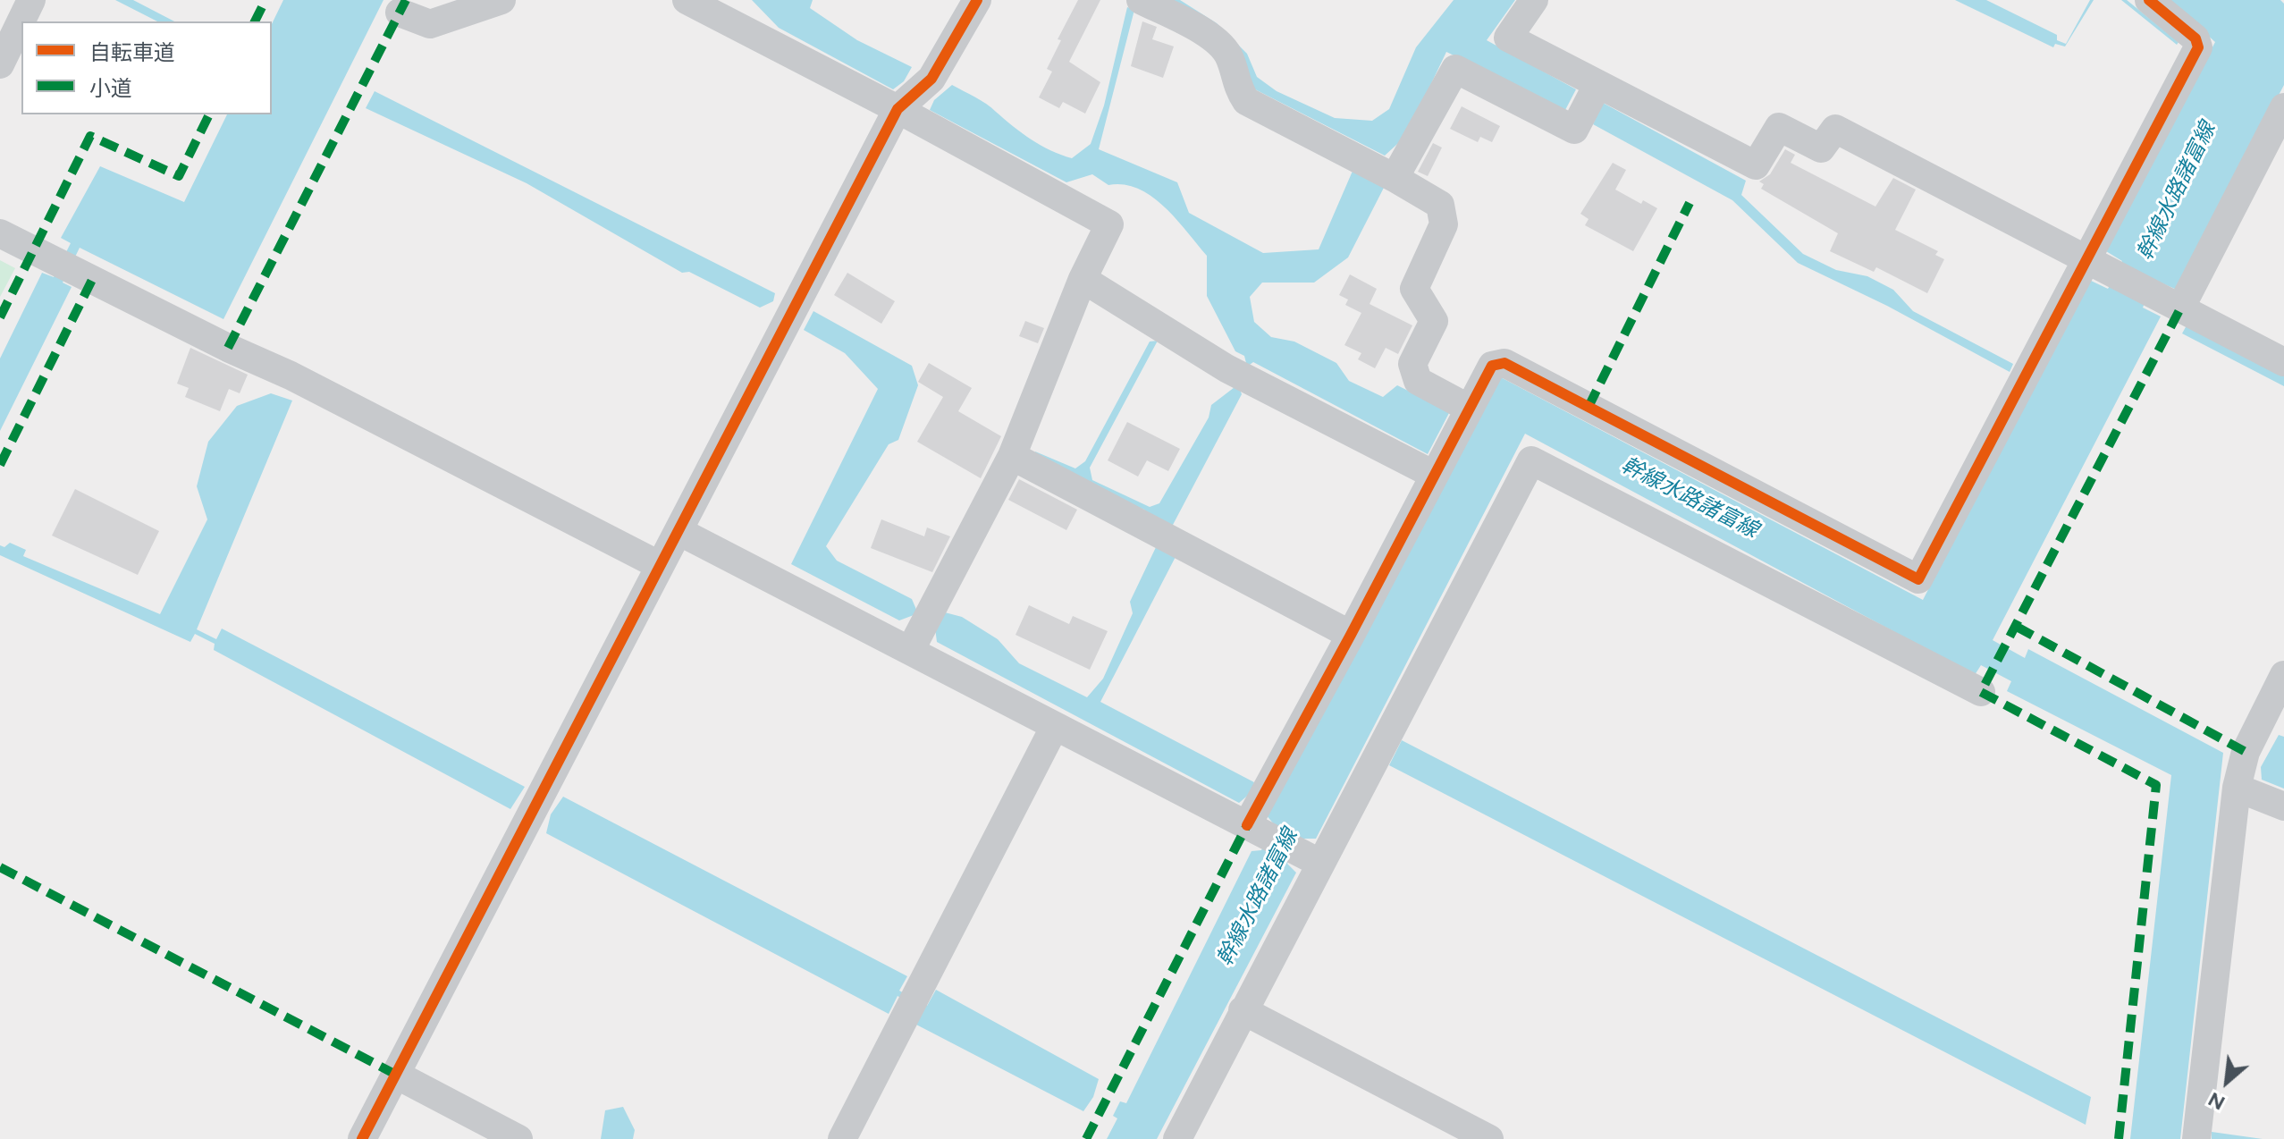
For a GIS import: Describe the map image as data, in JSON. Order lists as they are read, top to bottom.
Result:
{
  "water": ["幹線水路諸富線"],
  "legend": ["自転車道", "小道"],
  "north": "bottom left"
}
